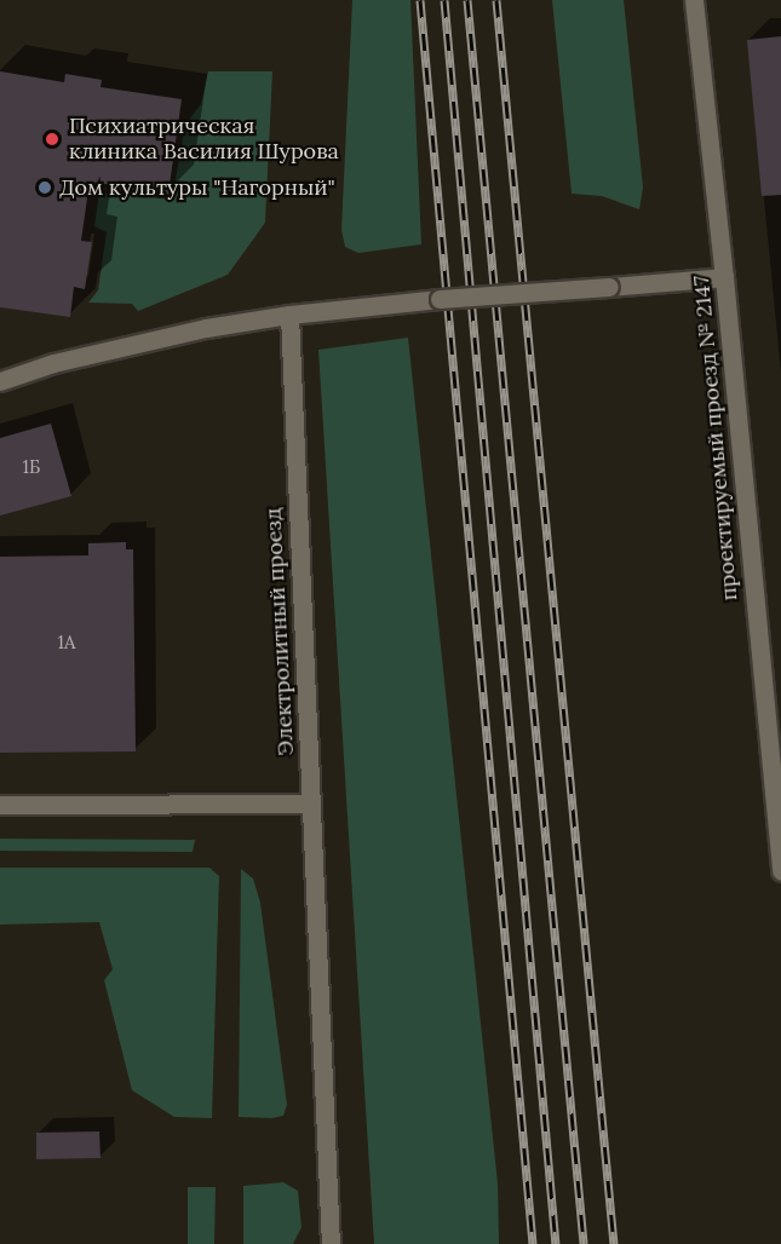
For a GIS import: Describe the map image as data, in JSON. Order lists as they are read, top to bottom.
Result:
{
  "streets": {
    "street": ["проектируемый проезд № 2147", "Электролитный проезд"]
  },
  "places": ["Психиатрическая клиника Василия Шурова", "Дом культуры \"Нагорный\""],
  "house_numbers": ["1Б", "1А"]
}
